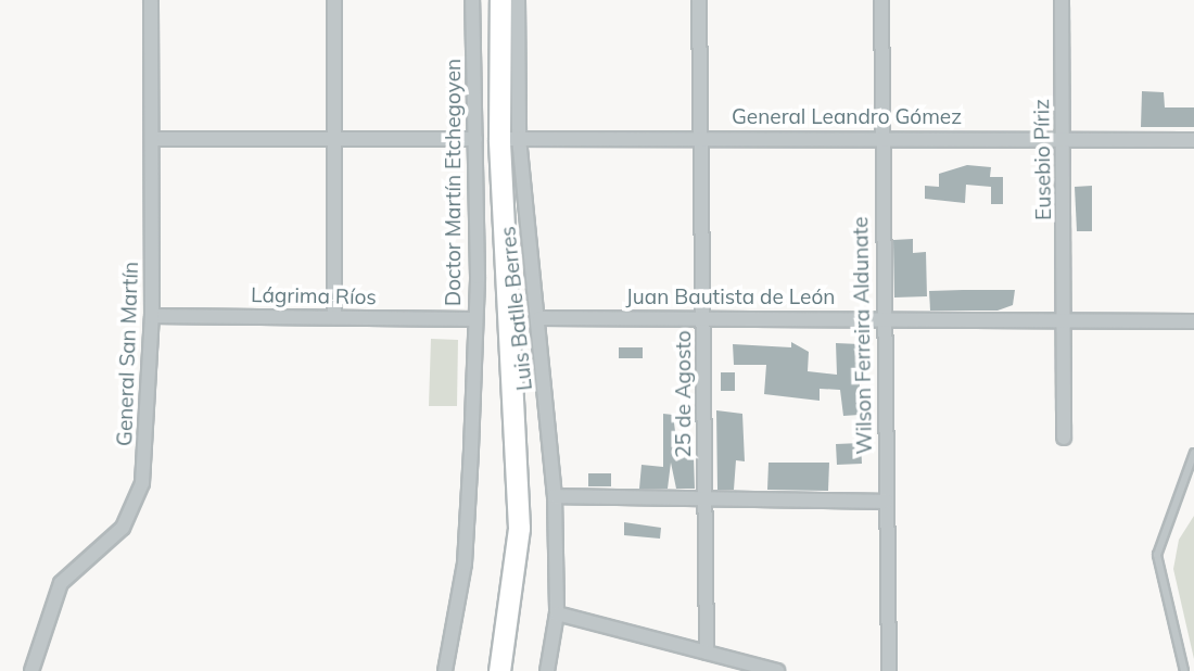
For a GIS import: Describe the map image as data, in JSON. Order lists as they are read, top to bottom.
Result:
{
  "streets": {
    "street": [
      "General Leandro Gómez",
      "Eusebio Píriz",
      "Doctor Martín Etchegoyen",
      "Lágrima Ríos",
      "Juan Bautista de León",
      "Luis Batlle Berres",
      "Wilson Ferreira Aldunate",
      "General San Martín",
      "25 de Agosto"
    ]
  },
  "crossings": [
    ["General Leandro Gómez", "Eusebio Píriz"],
    ["General Leandro Gómez", "Luis Batlle Berres"],
    ["General Leandro Gómez", "Wilson Ferreira Aldunate"],
    ["General Leandro Gómez", "25 de Agosto"],
    ["Eusebio Píriz", "Juan Bautista de León"],
    ["Doctor Martín Etchegoyen", "Lágrima Ríos"],
    ["Lágrima Ríos", "General San Martín"],
    ["Juan Bautista de León", "Luis Batlle Berres"],
    ["Juan Bautista de León", "Wilson Ferreira Aldunate"],
    ["Juan Bautista de León", "25 de Agosto"]
  ]
}
